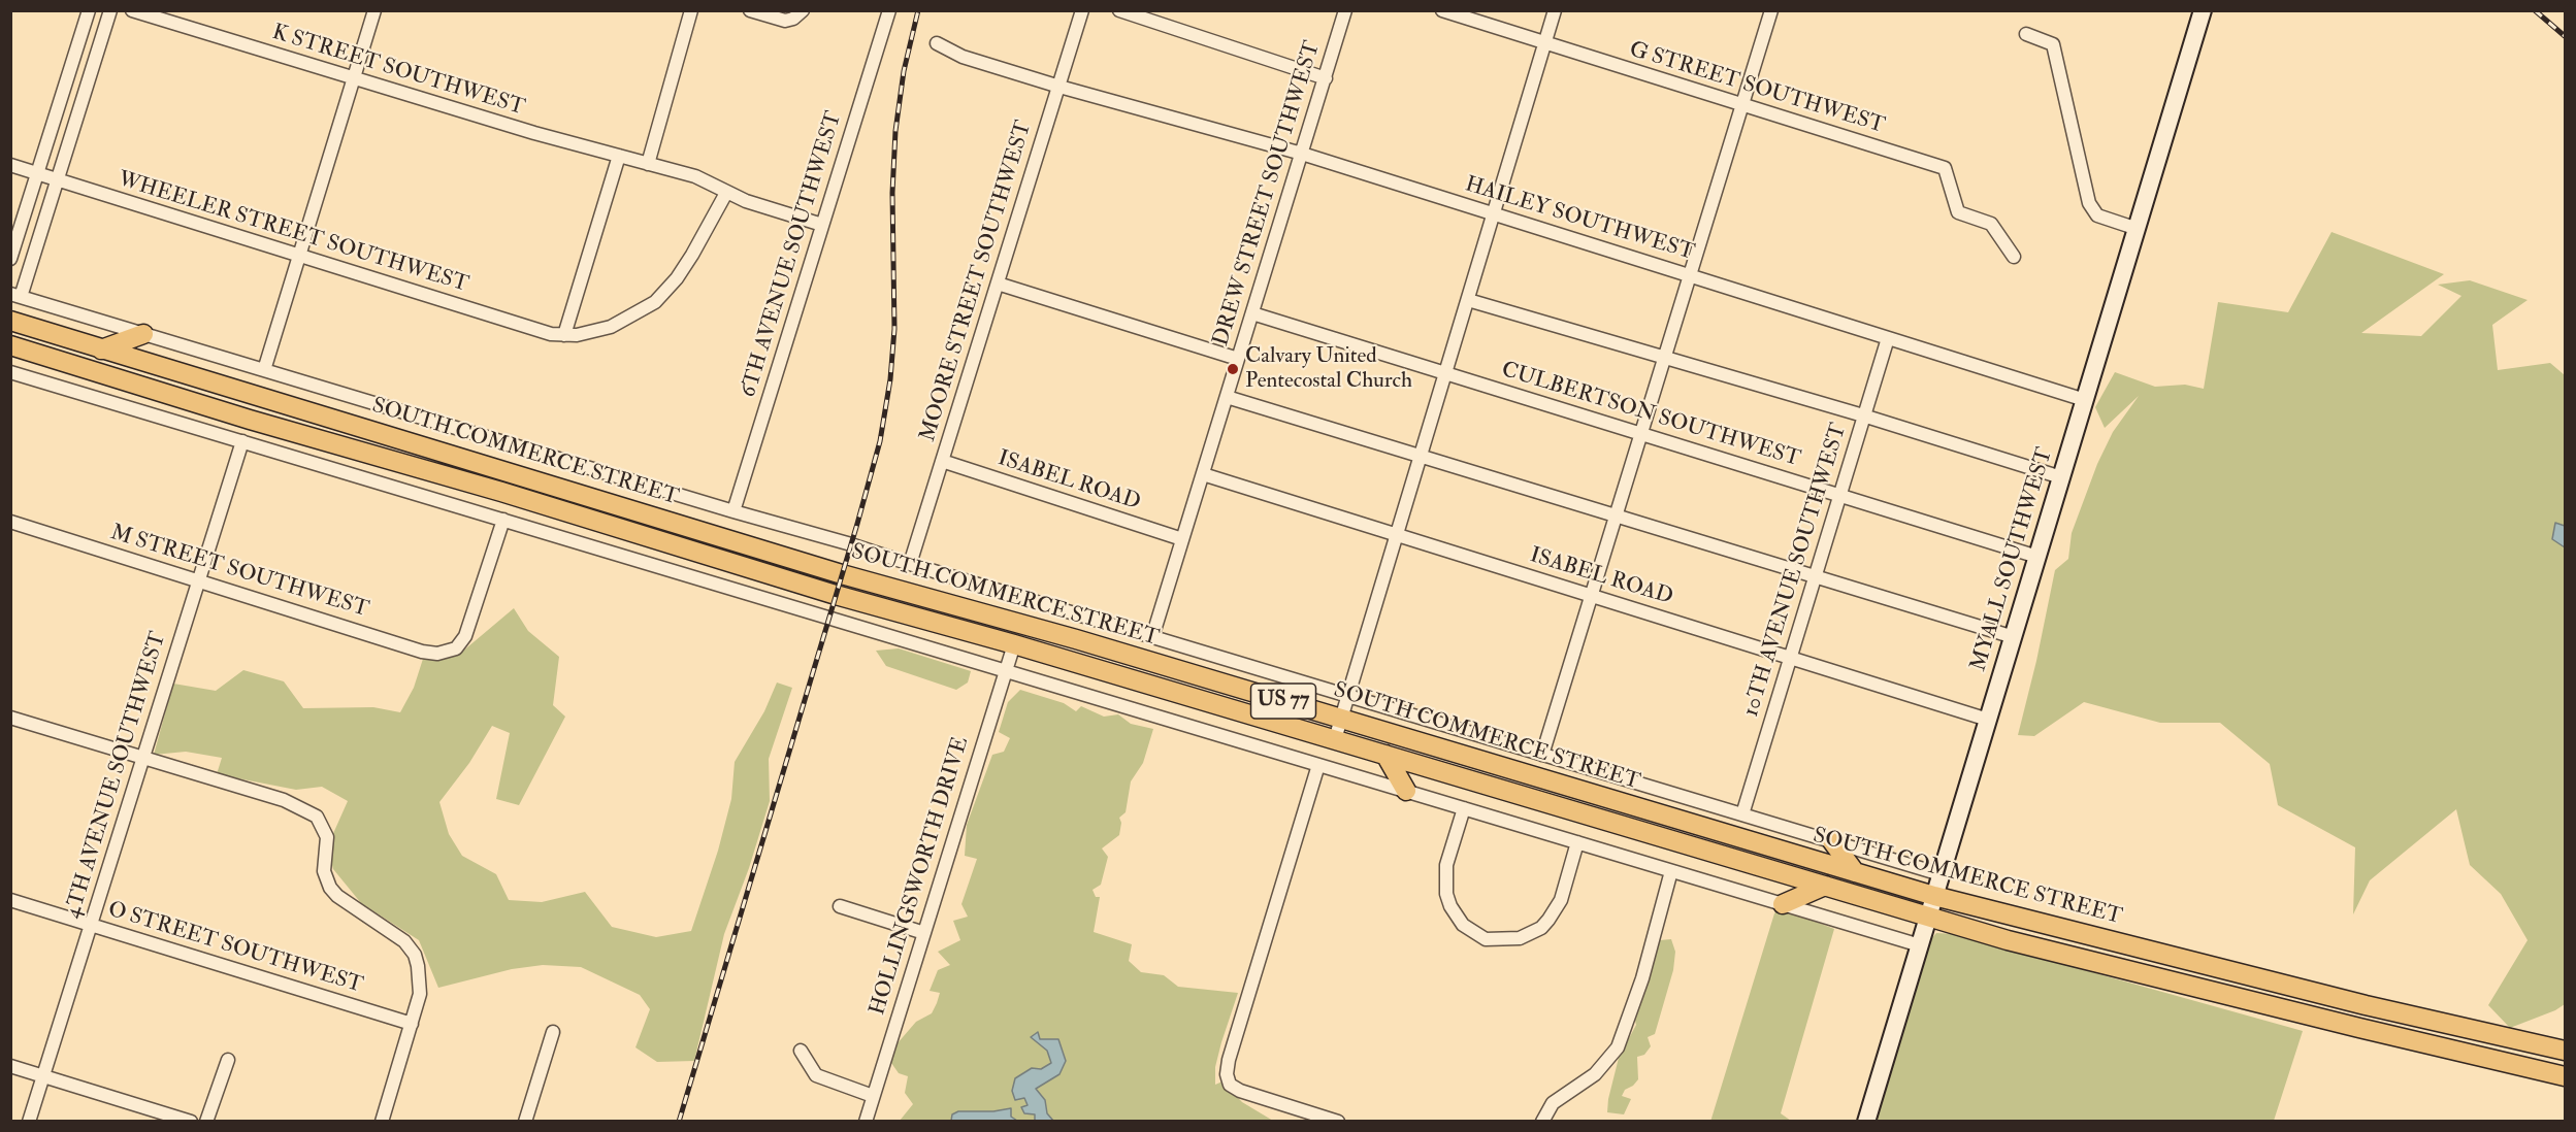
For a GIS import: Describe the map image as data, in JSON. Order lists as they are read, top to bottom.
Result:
{
  "streets": {
    "main road": ["SOUTH COMMERCE STREET", "US 77"],
    "street": [
      "K STREET SOUTHWEST",
      "G STREET SOUTHWEST",
      "DREW STREET SOUTHWEST",
      "HAILEY SOUTHWEST",
      "WHEELER STREET SOUTHWEST",
      "6TH AVENUE SOUTHWEST",
      "MOORE STREET SOUTHWEST",
      "CULBERTSON SOUTHWEST",
      "ISABEL ROAD",
      "MYALL SOUTHWEST",
      "10TH AVENUE SOUTHWEST",
      "M STREET SOUTHWEST",
      "4TH AVENUE SOUTHWEST",
      "HOLLINGSWORTH DRIVE",
      "O STREET SOUTHWEST"
    ]
  },
  "crossings": [
    ["DREW STREET SOUTHWEST", "HAILEY SOUTHWEST"],
    ["DREW STREET SOUTHWEST", "CULBERTSON SOUTHWEST"],
    ["DREW STREET SOUTHWEST", "ISABEL ROAD"],
    ["HAILEY SOUTHWEST", "MOORE STREET SOUTHWEST"],
    ["HAILEY SOUTHWEST", "MYALL SOUTHWEST"],
    ["HAILEY SOUTHWEST", "10TH AVENUE SOUTHWEST"],
    ["MOORE STREET SOUTHWEST", "ISABEL ROAD"],
    ["CULBERTSON SOUTHWEST", "MYALL SOUTHWEST"],
    ["CULBERTSON SOUTHWEST", "10TH AVENUE SOUTHWEST"],
    ["SOUTH COMMERCE STREET", "MYALL SOUTHWEST"],
    ["SOUTH COMMERCE STREET", "HOLLINGSWORTH DRIVE"],
    ["ISABEL ROAD", "MYALL SOUTHWEST"],
    ["ISABEL ROAD", "10TH AVENUE SOUTHWEST"],
    ["M STREET SOUTHWEST", "4TH AVENUE SOUTHWEST"],
    ["4TH AVENUE SOUTHWEST", "O STREET SOUTHWEST"]
  ],
  "places": ["Calvary United Pentecostal Church"]
}
